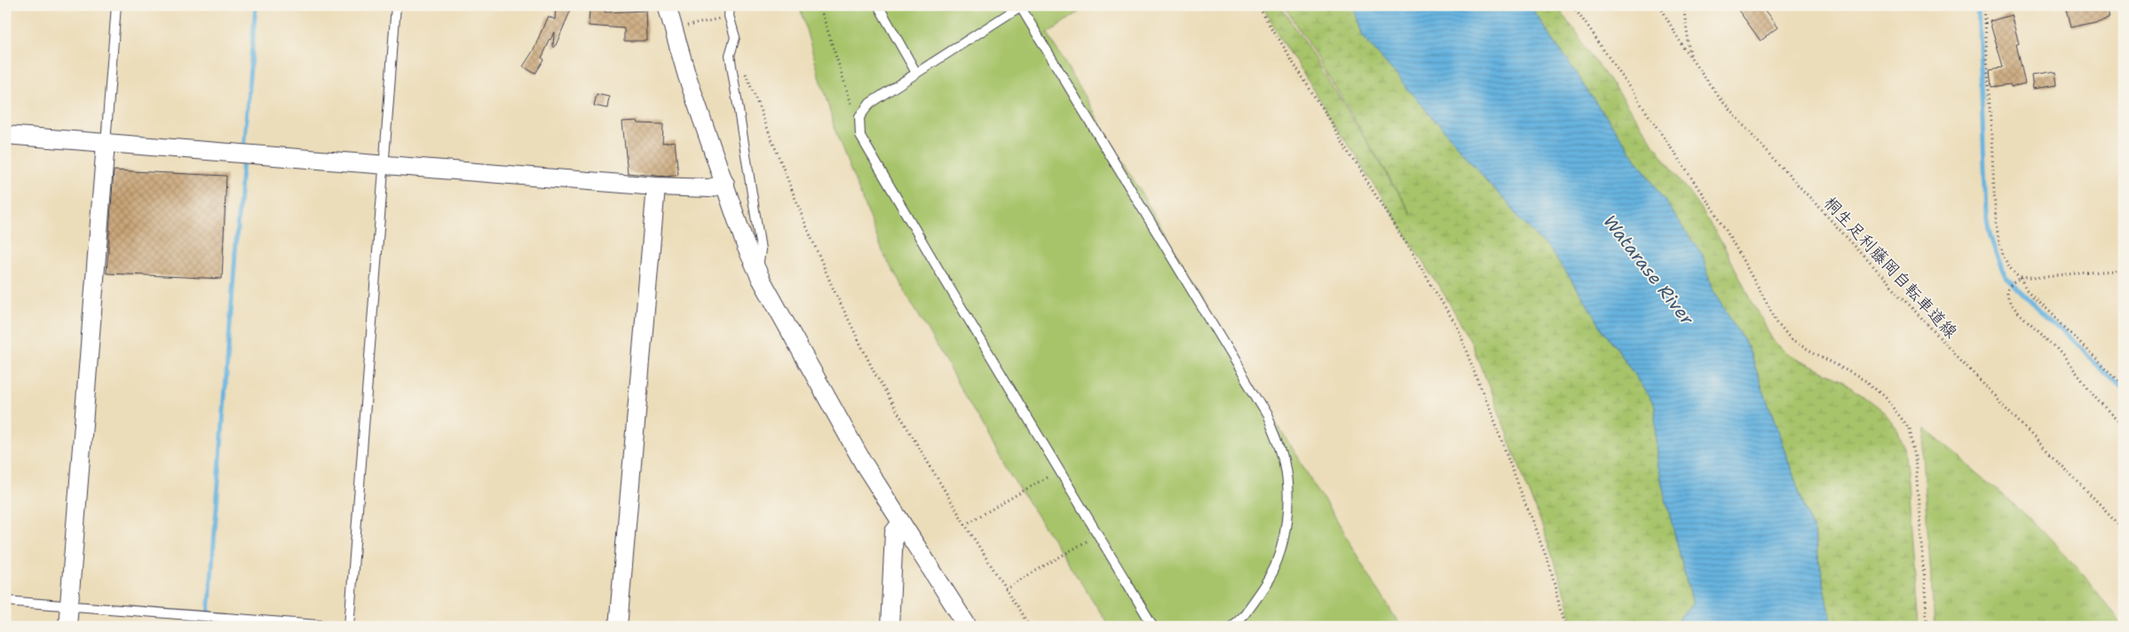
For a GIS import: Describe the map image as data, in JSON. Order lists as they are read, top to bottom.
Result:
{
  "streets": {
    "path": ["桐生足利藤岡自転車道線"]
  },
  "water": ["Watarase River"]
}
